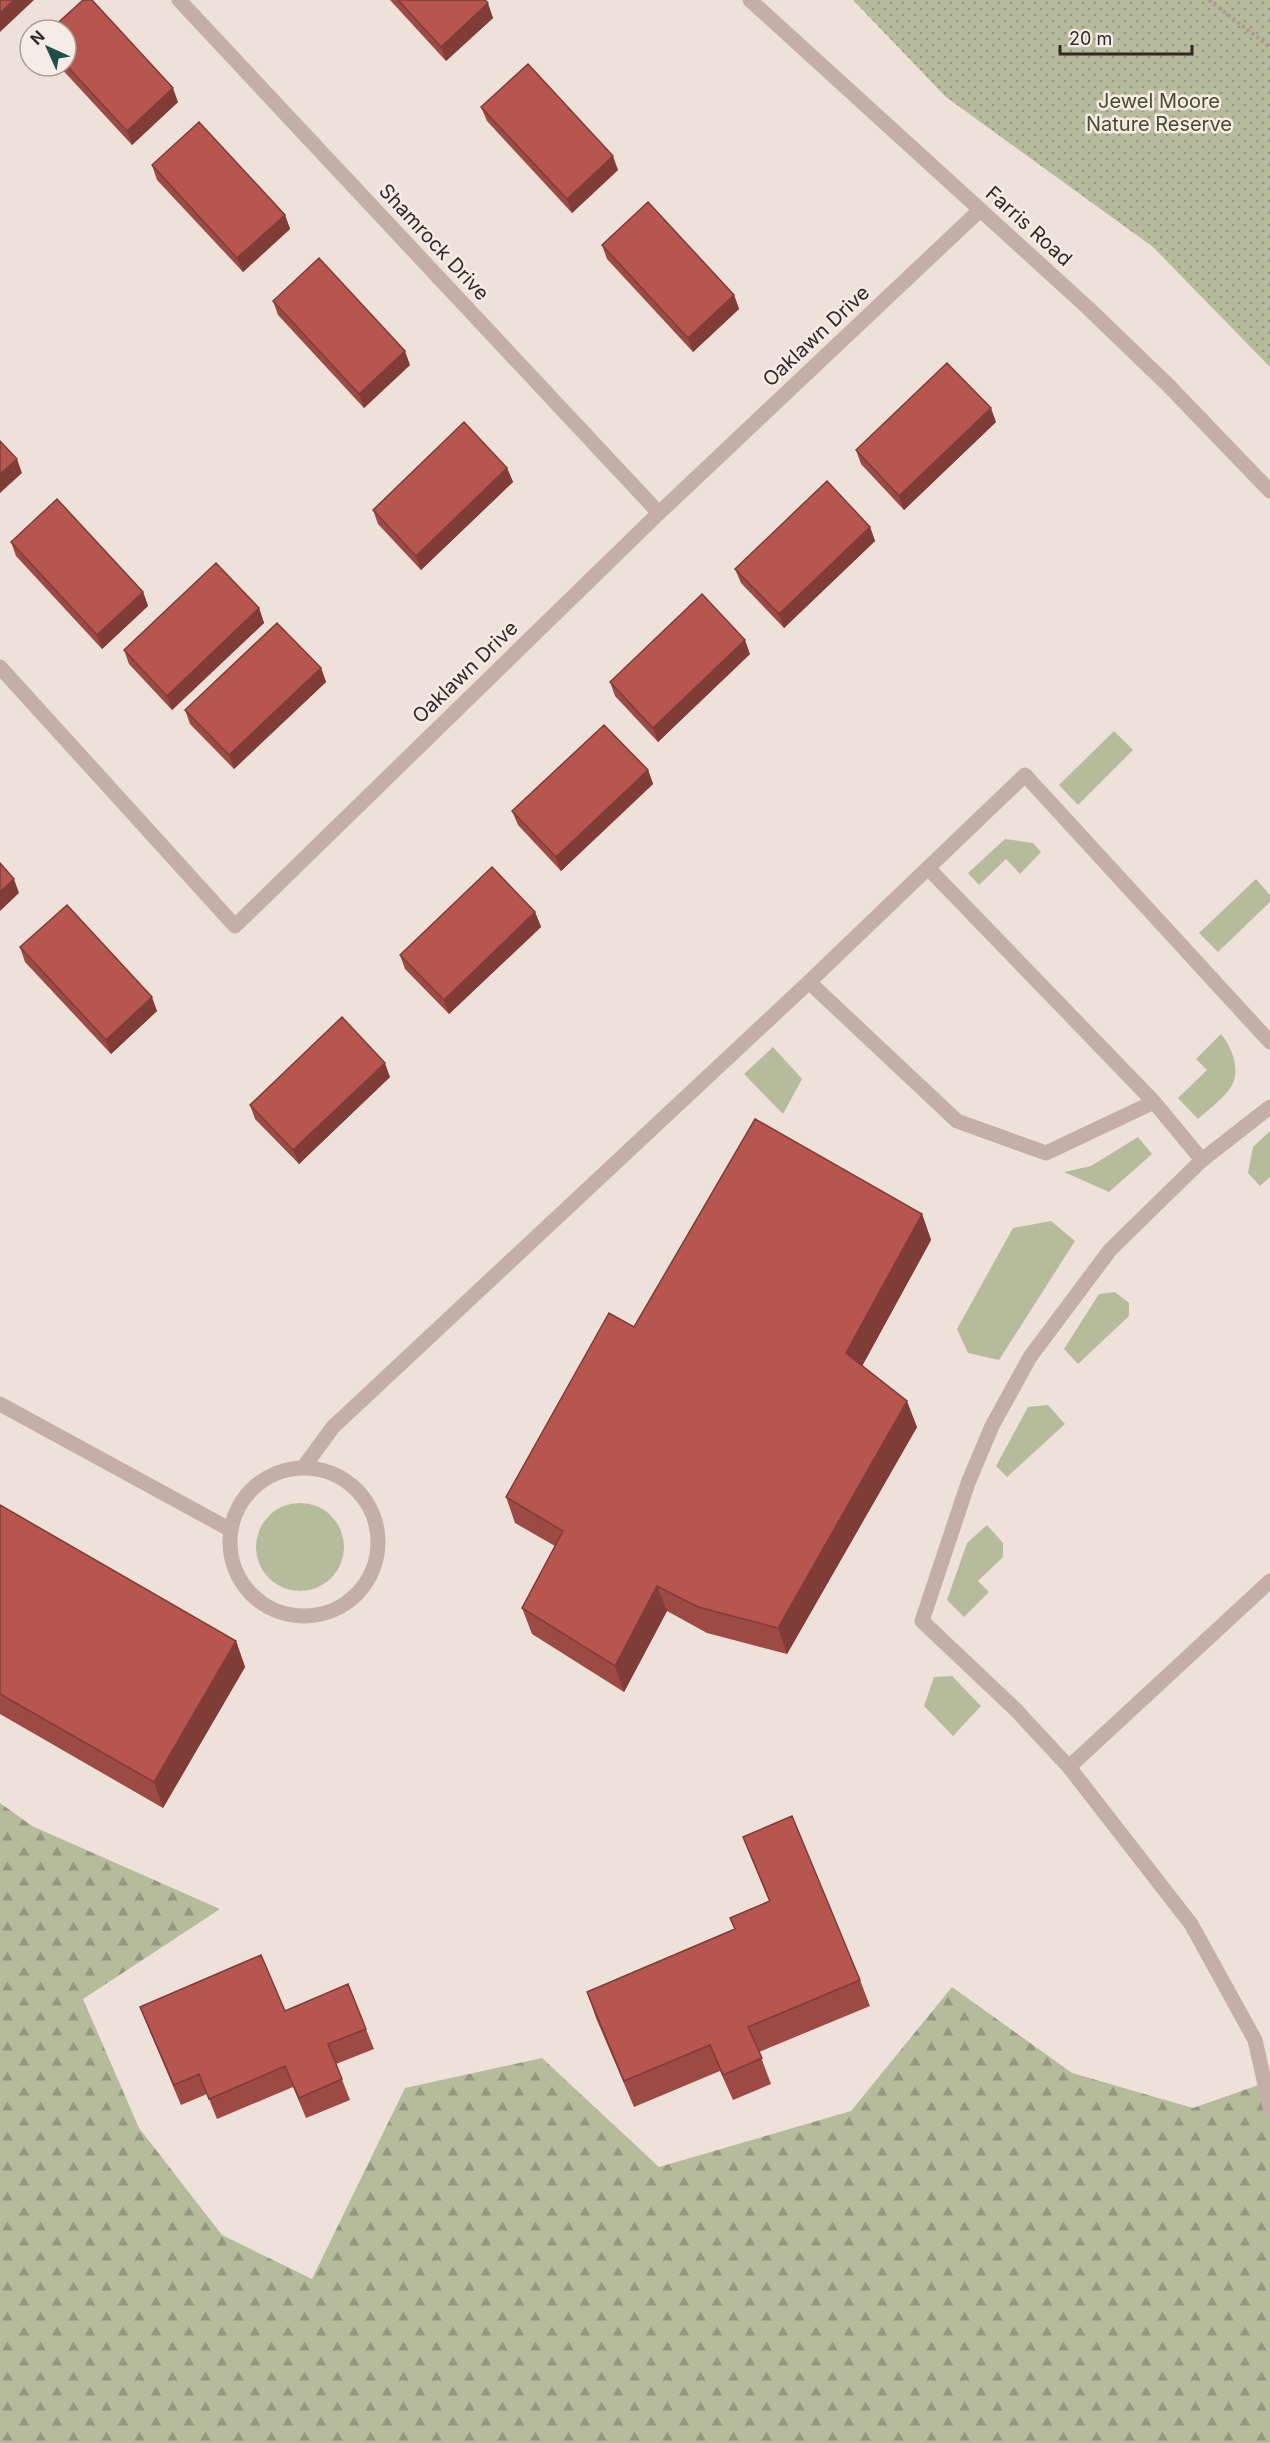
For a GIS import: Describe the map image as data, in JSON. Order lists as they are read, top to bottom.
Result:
{
  "streets": {
    "street": ["Farris Road", "Shamrock Drive", "Oaklawn Drive"]
  },
  "crossings": [
    ["Farris Road", "Oaklawn Drive"],
    ["Shamrock Drive", "Oaklawn Drive"]
  ],
  "parks": ["Jewel Moore Nature Reserve"],
  "scale_bar": "20 m",
  "north": "top left"
}
